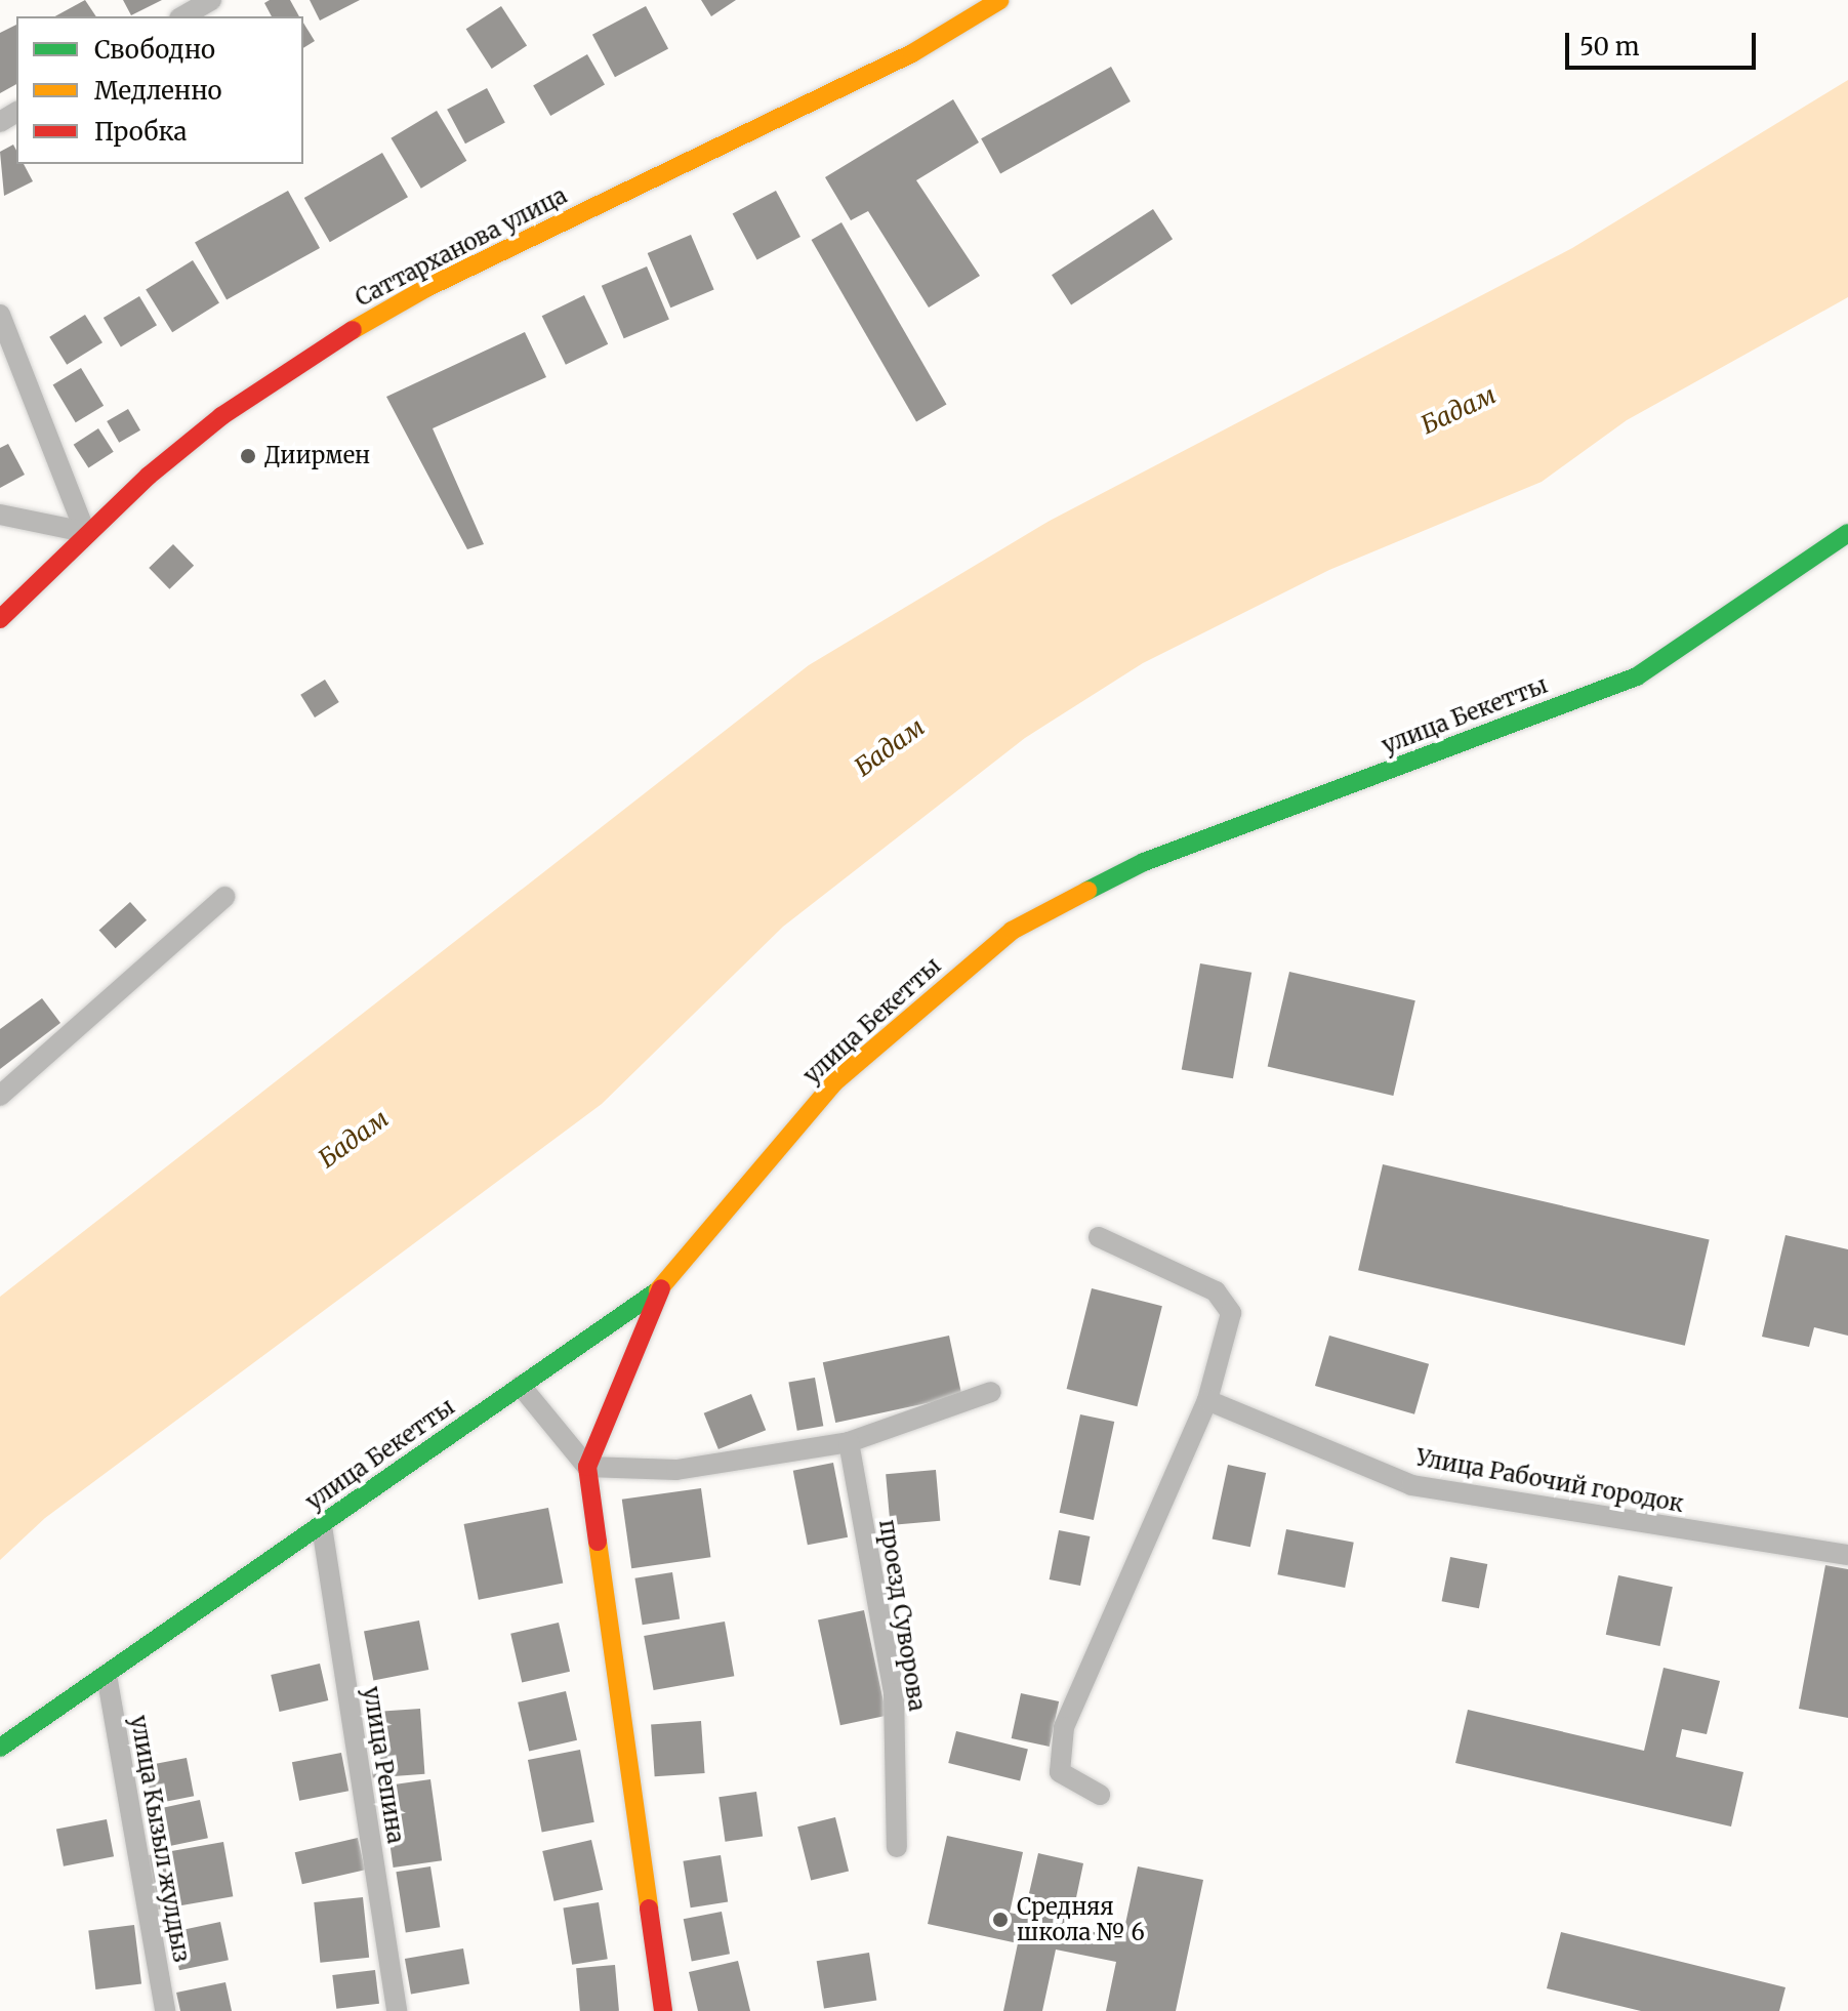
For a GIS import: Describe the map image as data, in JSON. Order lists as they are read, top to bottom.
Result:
{
  "streets": {
    "street": [
      "Саттарханова улица",
      "улица Бекетты",
      "Улица Рабочий городок",
      "проезд Суворова",
      "улица Репина",
      "улица Кызыл жулдыз"
    ]
  },
  "crossings": [
    ["улица Бекетты", "улица Репина"],
    ["улица Бекетты", "улица Кызыл жулдыз"]
  ],
  "water": ["Бадам"],
  "places": ["Диирмен", "Средняя школа № 6"],
  "legend": ["Свободно", "Медленно", "Пробка"],
  "scale_bar": "50 m"
}
